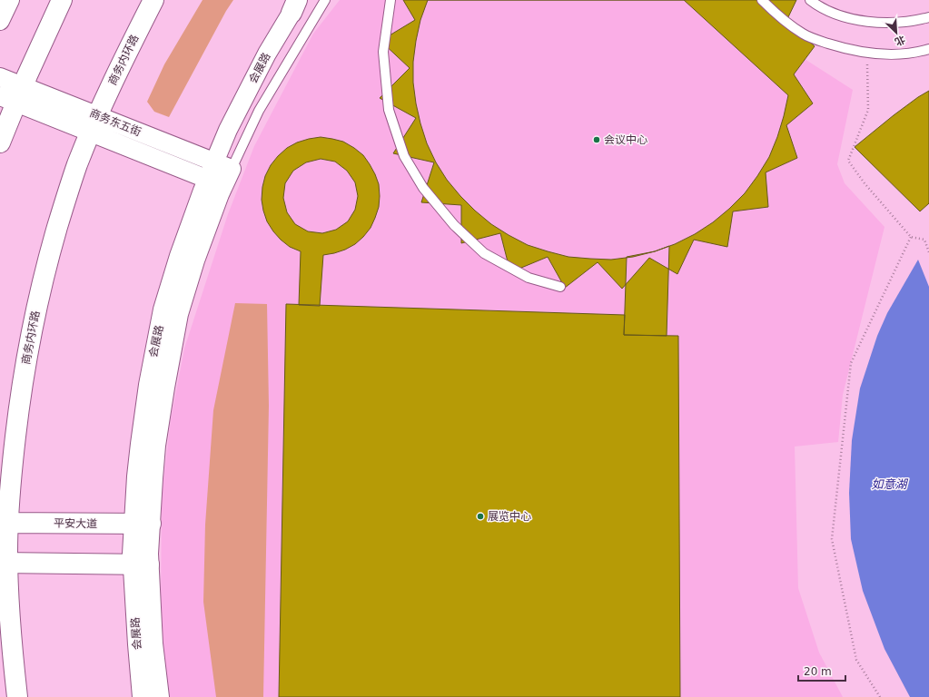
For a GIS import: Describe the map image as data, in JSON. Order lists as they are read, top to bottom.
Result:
{
  "streets": {
    "street": [
      "商务内环路",
      "会展路",
      "商务东五街",
      "平安大道"
    ]
  },
  "crossings": [
    ["商务内环路", "商务东五街"],
    ["商务内环路", "平安大道"],
    ["会展路", "商务东五街"],
    ["会展路", "平安大道"]
  ],
  "water": ["如意湖"],
  "places": ["会议中心", "展览中心"],
  "scale_bar": "20 m",
  "north": "bottom right"
}
